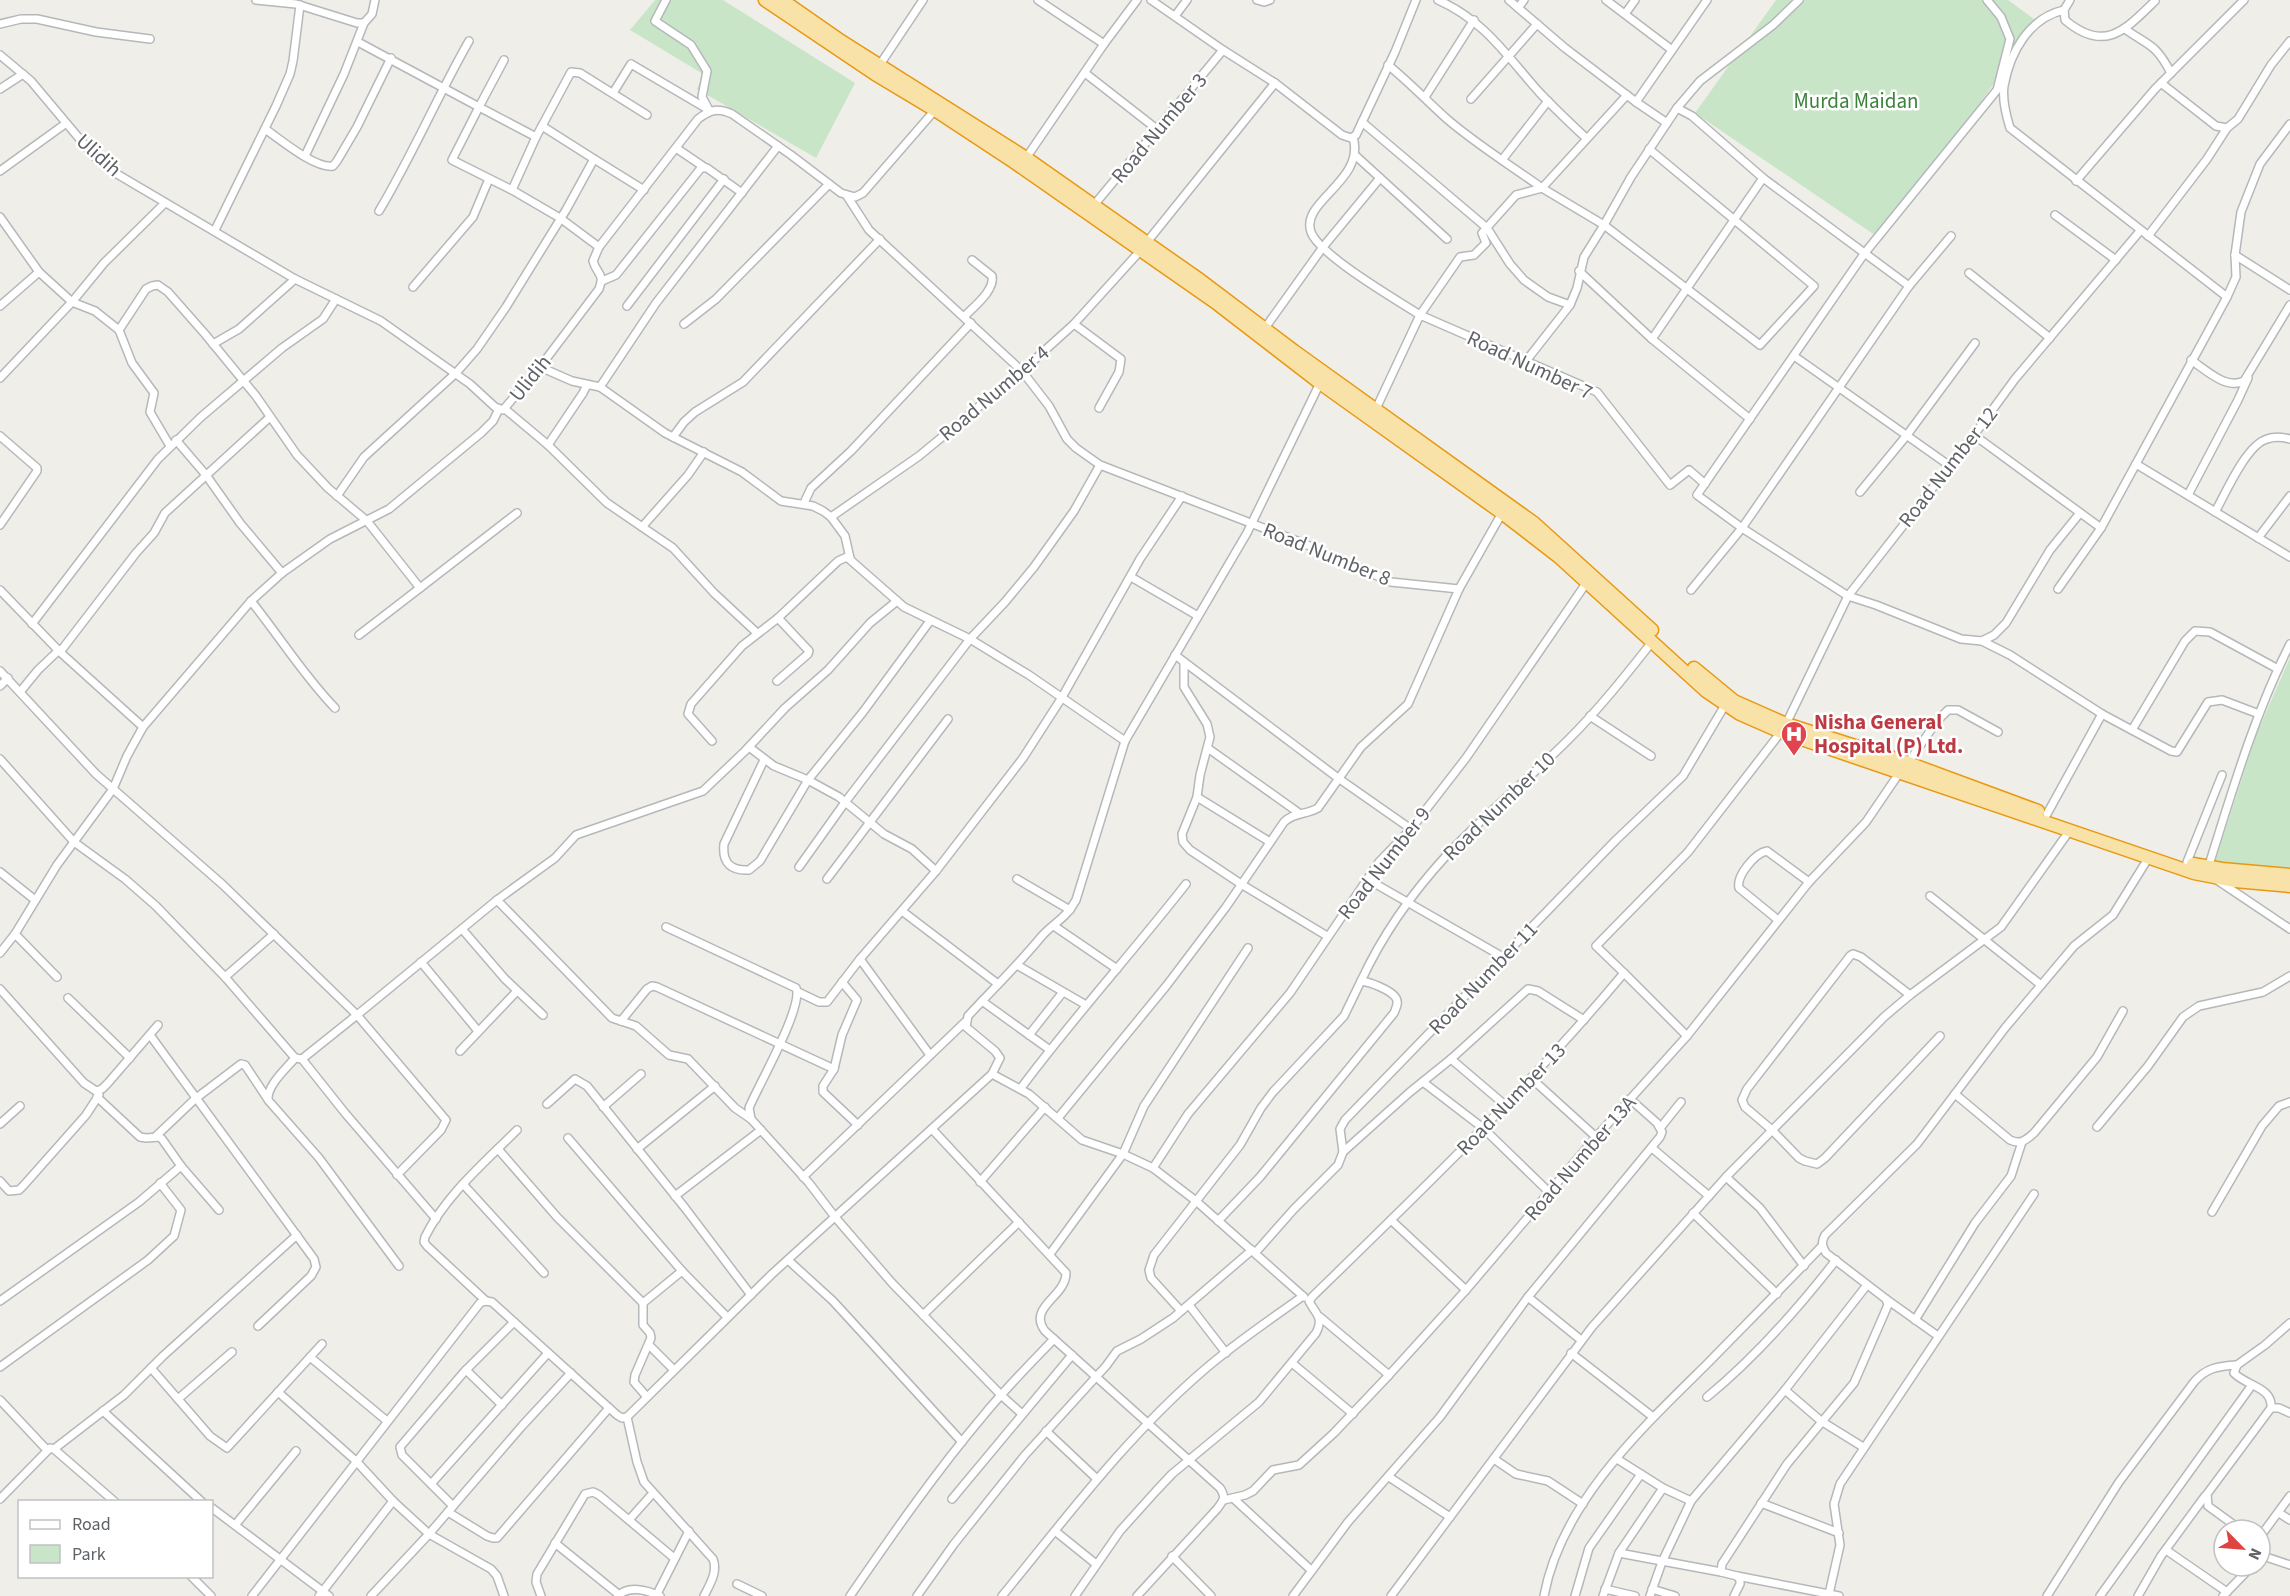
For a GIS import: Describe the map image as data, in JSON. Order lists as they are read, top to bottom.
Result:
{
  "streets": {
    "street": [
      "Road Number 3",
      "Ulidih",
      "Road Number 7",
      "Road Number 4",
      "Road Number 12",
      "Road Number 8",
      "Road Number 10",
      "Road Number 9",
      "Road Number 11",
      "Road Number 13",
      "Road Number 13A"
    ]
  },
  "crossings": [
    ["Road Number 4", "Road Number 8"]
  ],
  "parks": ["Murda Maidan"],
  "places": {
    "hospital": ["Nisha General Hospital (P) Ltd."]
  },
  "legend": ["Road", "Park"],
  "north": "bottom right"
}
